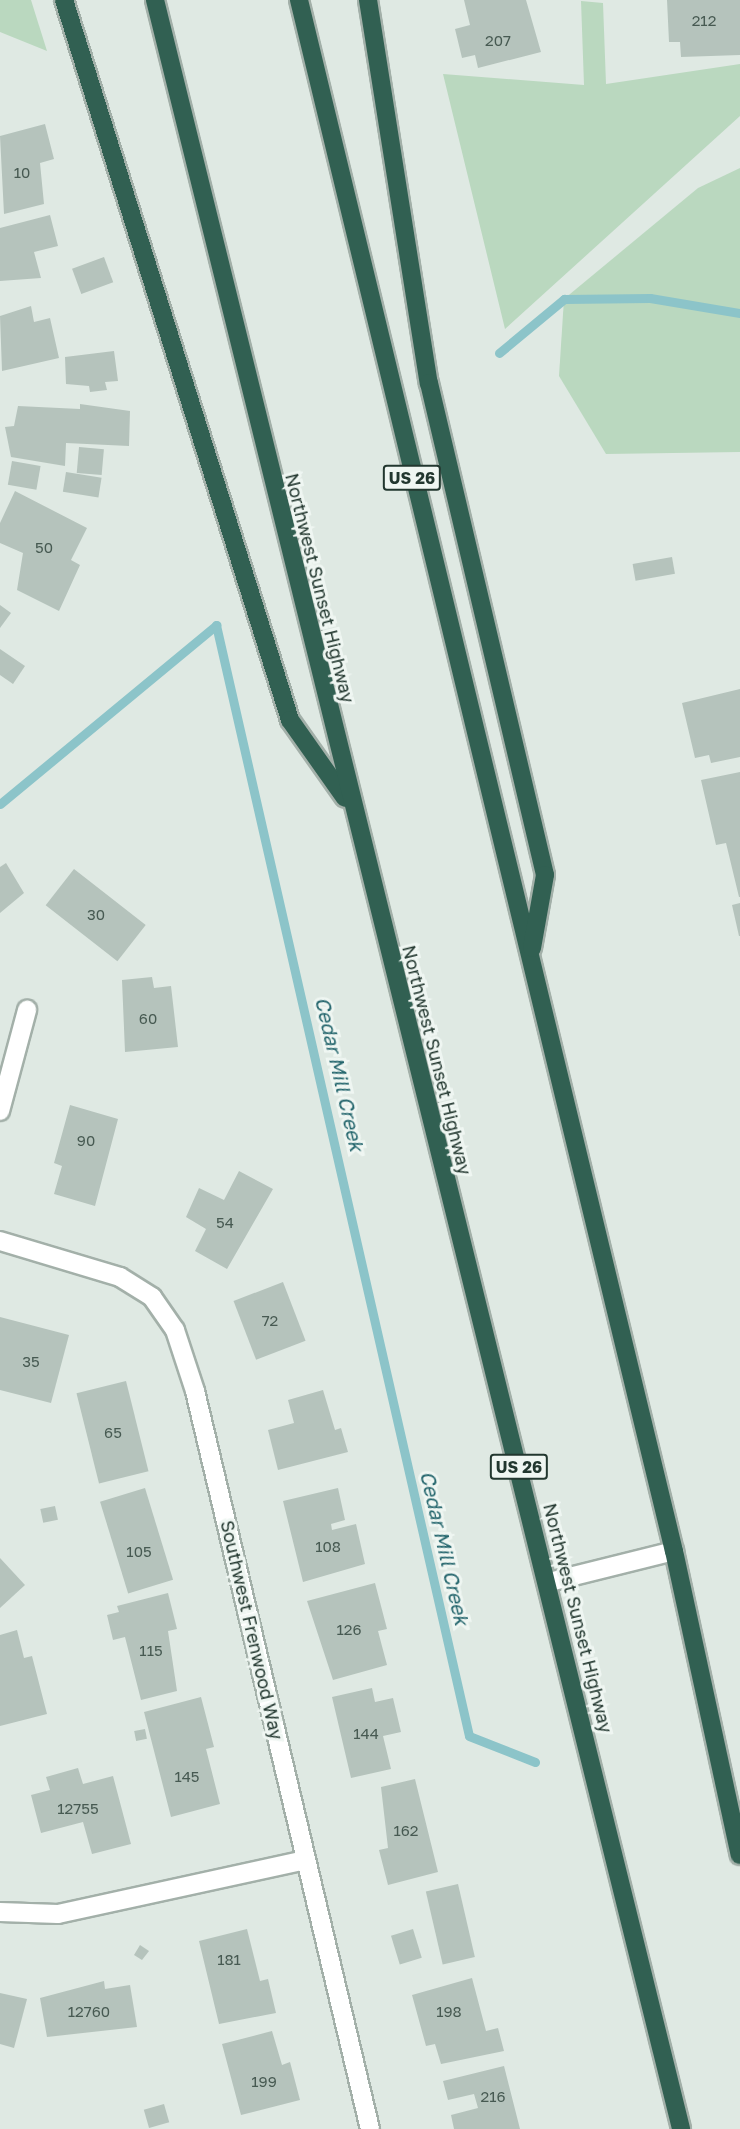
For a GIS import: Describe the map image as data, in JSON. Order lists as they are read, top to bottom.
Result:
{
  "streets": {
    "highway": ["US 26", "Northwest Sunset Highway"],
    "street": ["Southwest Frenwood Way"]
  },
  "water": ["Cedar Mill Creek"],
  "house_numbers": [
    "212",
    "207",
    "10",
    "50",
    "30",
    "60",
    "90",
    "54",
    "72",
    "35",
    "65",
    "108",
    "105",
    "126",
    "115",
    "144",
    "145",
    "12755",
    "162",
    "181",
    "12760",
    "198",
    "199",
    "216"
  ]
}
